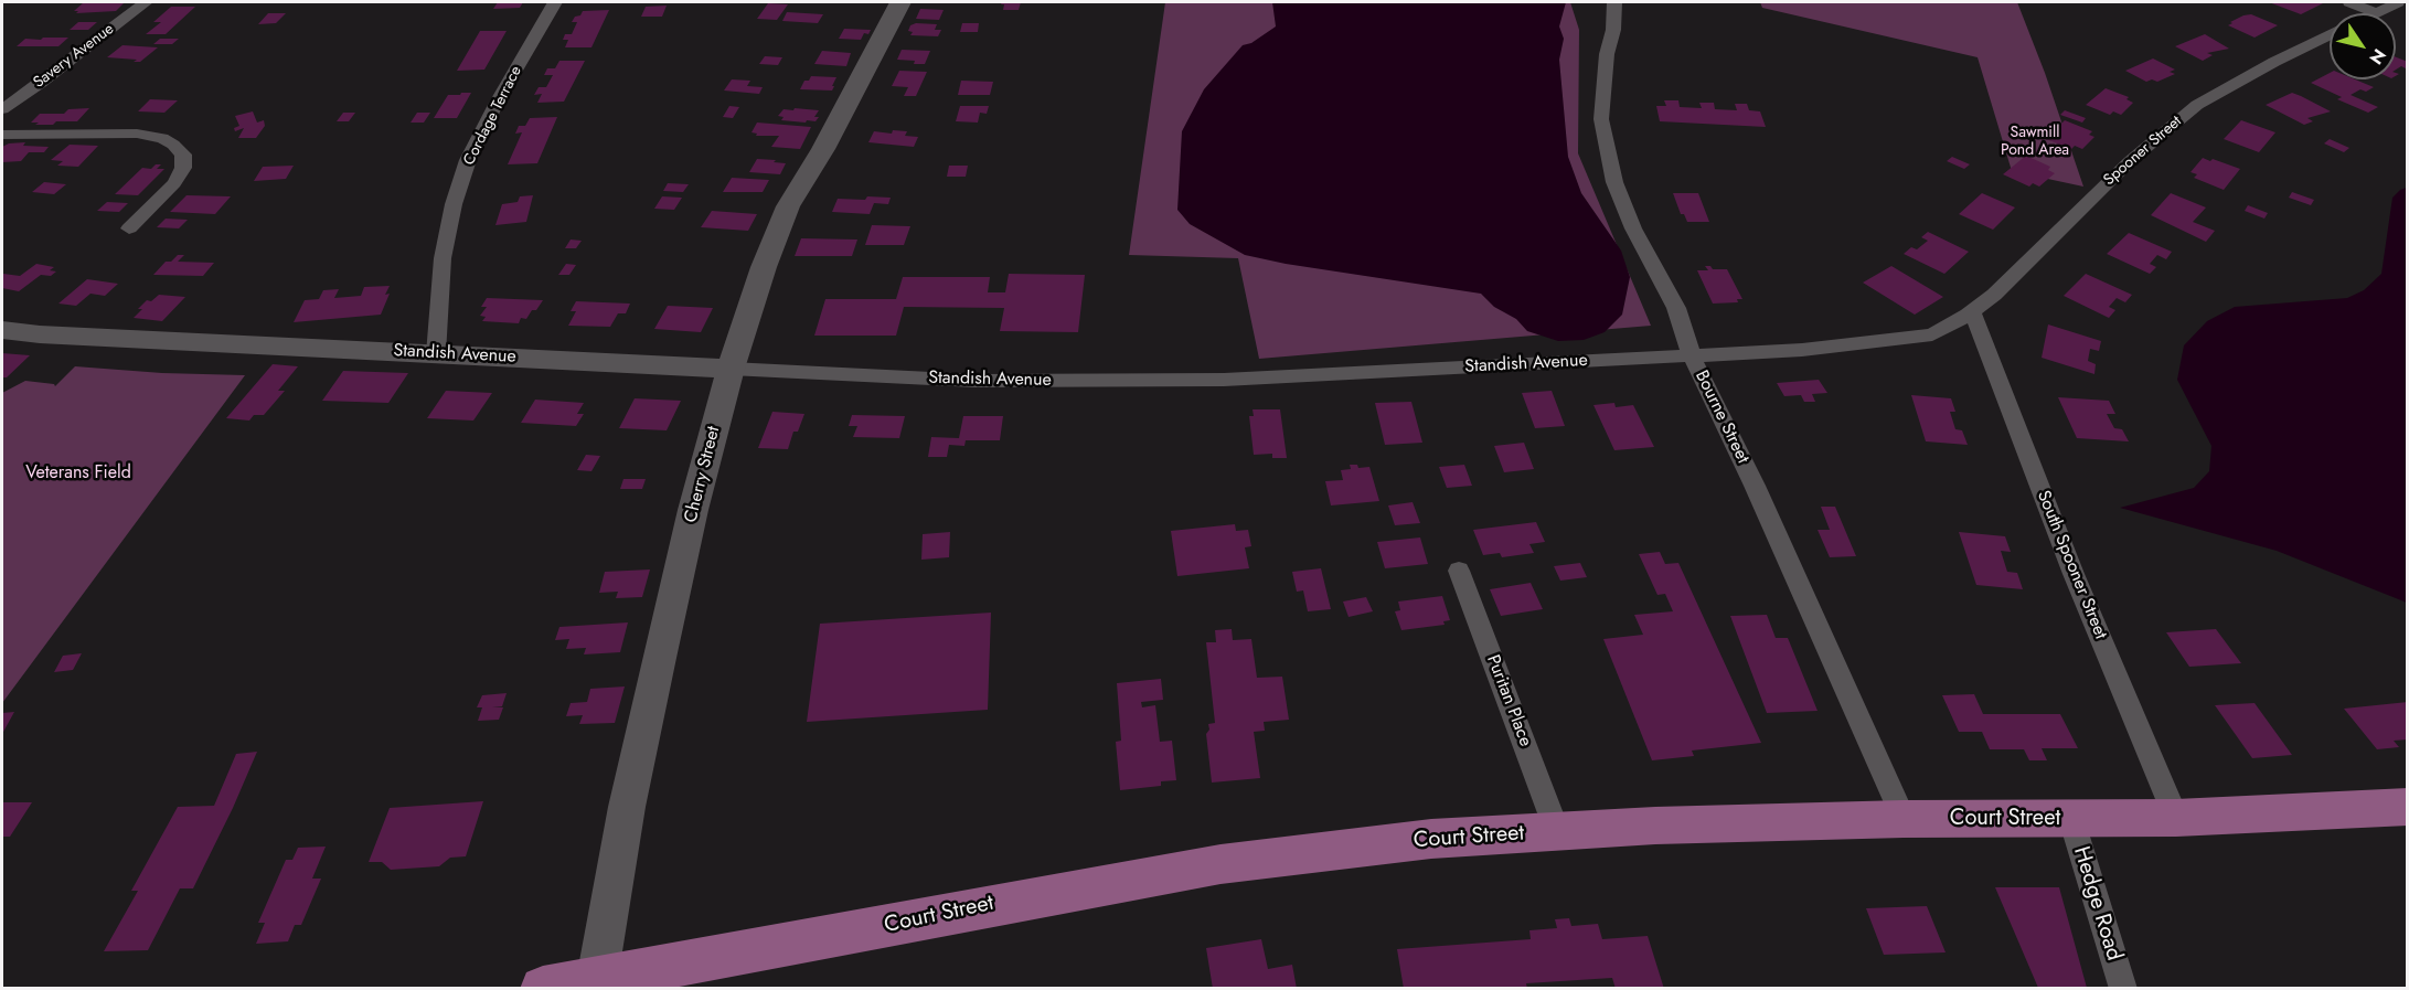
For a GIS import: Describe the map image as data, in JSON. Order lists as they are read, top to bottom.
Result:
{
  "streets": {
    "main road": ["Standish Avenue", "Cherry Street", "Court Street"],
    "street": [
      "Savery Avenue",
      "Cordage Terrace",
      "Spooner Street",
      "Bourne Street",
      "South Spooner Street",
      "Puritan Place",
      "Hedge Road"
    ]
  },
  "crossings": [
    ["Cordage Terrace", "Standish Avenue"],
    ["Spooner Street", "Standish Avenue"],
    ["Spooner Street", "South Spooner Street"],
    ["Standish Avenue", "Bourne Street"],
    ["Standish Avenue", "Cherry Street"],
    ["Standish Avenue", "South Spooner Street"],
    ["Bourne Street", "Court Street"],
    ["Cherry Street", "Court Street"],
    ["South Spooner Street", "Court Street"],
    ["Puritan Place", "Court Street"],
    ["Court Street", "Hedge Road"]
  ],
  "parks": ["Sawmill Pond Area", "Veterans Field"],
  "north": "bottom right"
}
